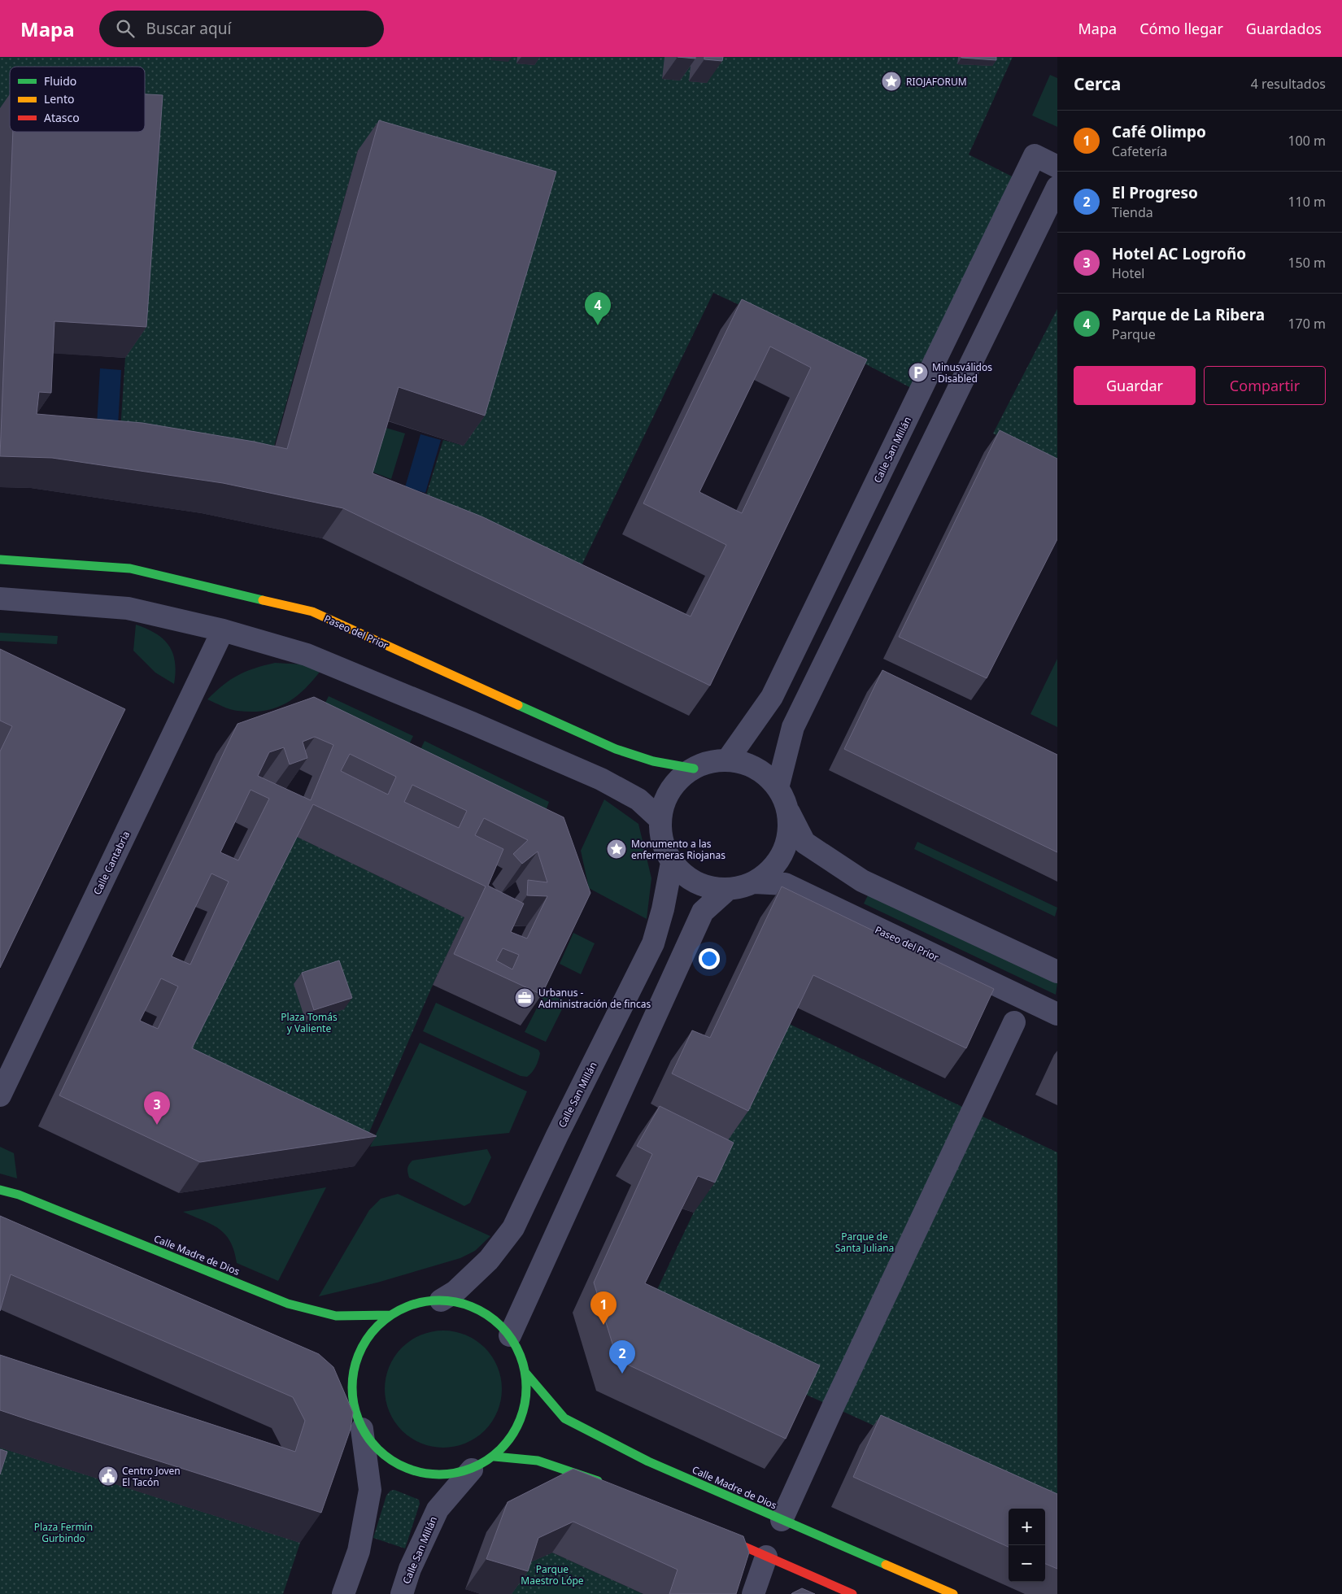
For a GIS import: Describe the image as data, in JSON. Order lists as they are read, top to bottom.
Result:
{
  "streets": {
    "main road": ["Paseo del Prior", "Calle Madre de Dios"],
    "street": ["Calle San Millán", "Calle Cantabria"]
  },
  "crossings": [
    ["Calle San Millán", "Paseo del Prior"]
  ],
  "parks": [
    "Plaza Tomás y Valiente",
    "Parque de Santa Juliana",
    "Plaza Fermín Gurbindo",
    "Parque Maestro Lópe"
  ],
  "places": {
    "place": ["RIOJAFORUM", "Monumento a las enfermeras Riojanas"],
    "parking": ["Minusválidos - Disabled"],
    "office": ["Urbanus - Administración de fincas"],
    "public building": ["Centro Joven El Tacón"]
  },
  "legend": ["Fluido", "Lento", "Atasco"],
  "page": {
    "header": "Mapa",
    "search": "Buscar aquí",
    "nav": ["Mapa", "Cómo llegar", "Guardados"],
    "heading": ["Cerca", "4 resultados"],
    "list": [
      {
        "mark": "1",
        "name": "Café Olimpo",
        "note": "Cafetería",
        "value": "100 m"
      },
      {
        "mark": "2",
        "name": "El Progreso",
        "note": "Tienda",
        "value": "110 m"
      },
      {
        "mark": "3",
        "name": "Hotel AC Logroño",
        "note": "Hotel",
        "value": "150 m"
      },
      {
        "mark": "4",
        "name": "Parque de La Ribera",
        "note": "Parque",
        "value": "170 m"
      }
    ],
    "pins": [
      "4",
      "3",
      "1",
      "2"
    ],
    "buttons": ["Guardar", "Compartir"],
    "map_buttons": ["+", "−"]
  }
}
